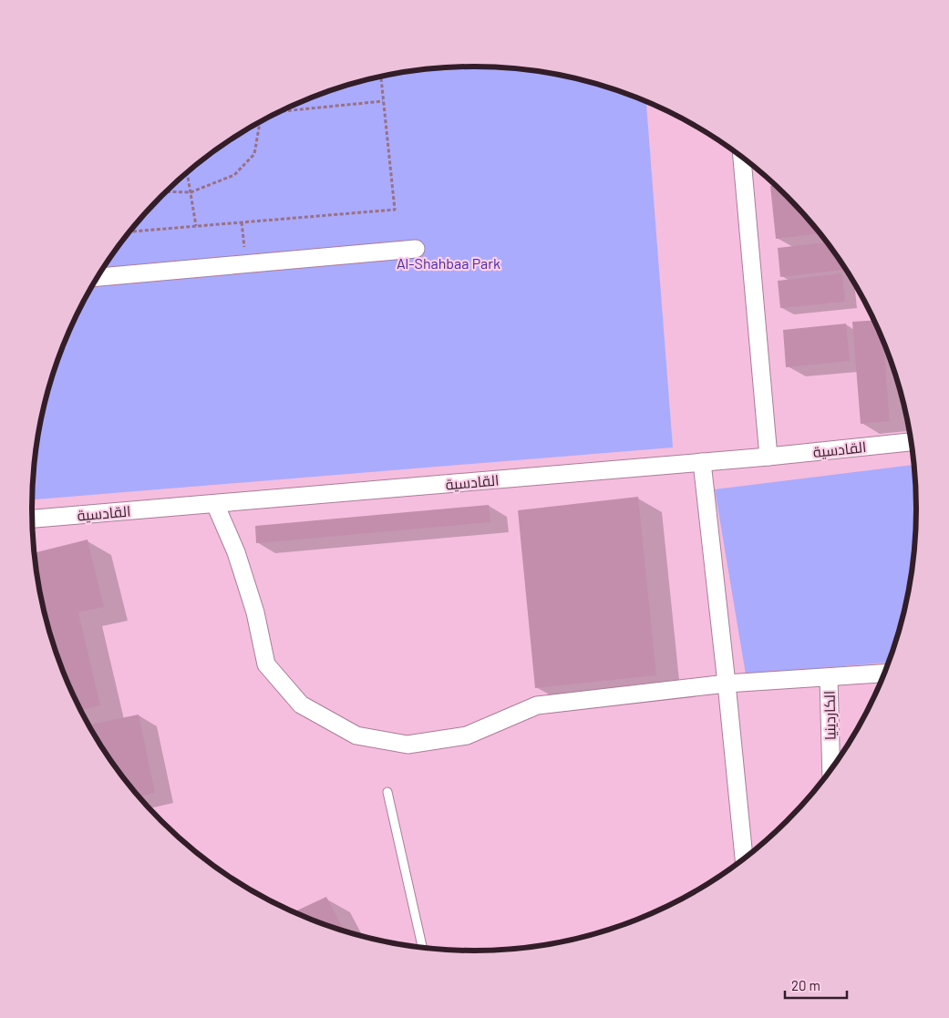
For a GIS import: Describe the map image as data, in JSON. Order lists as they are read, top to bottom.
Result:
{
  "streets": {
    "street": ["القادسية", "الكاردينيا"]
  },
  "parks": ["Al-Shahbaa Park"],
  "scale_bar": "20 m"
}
